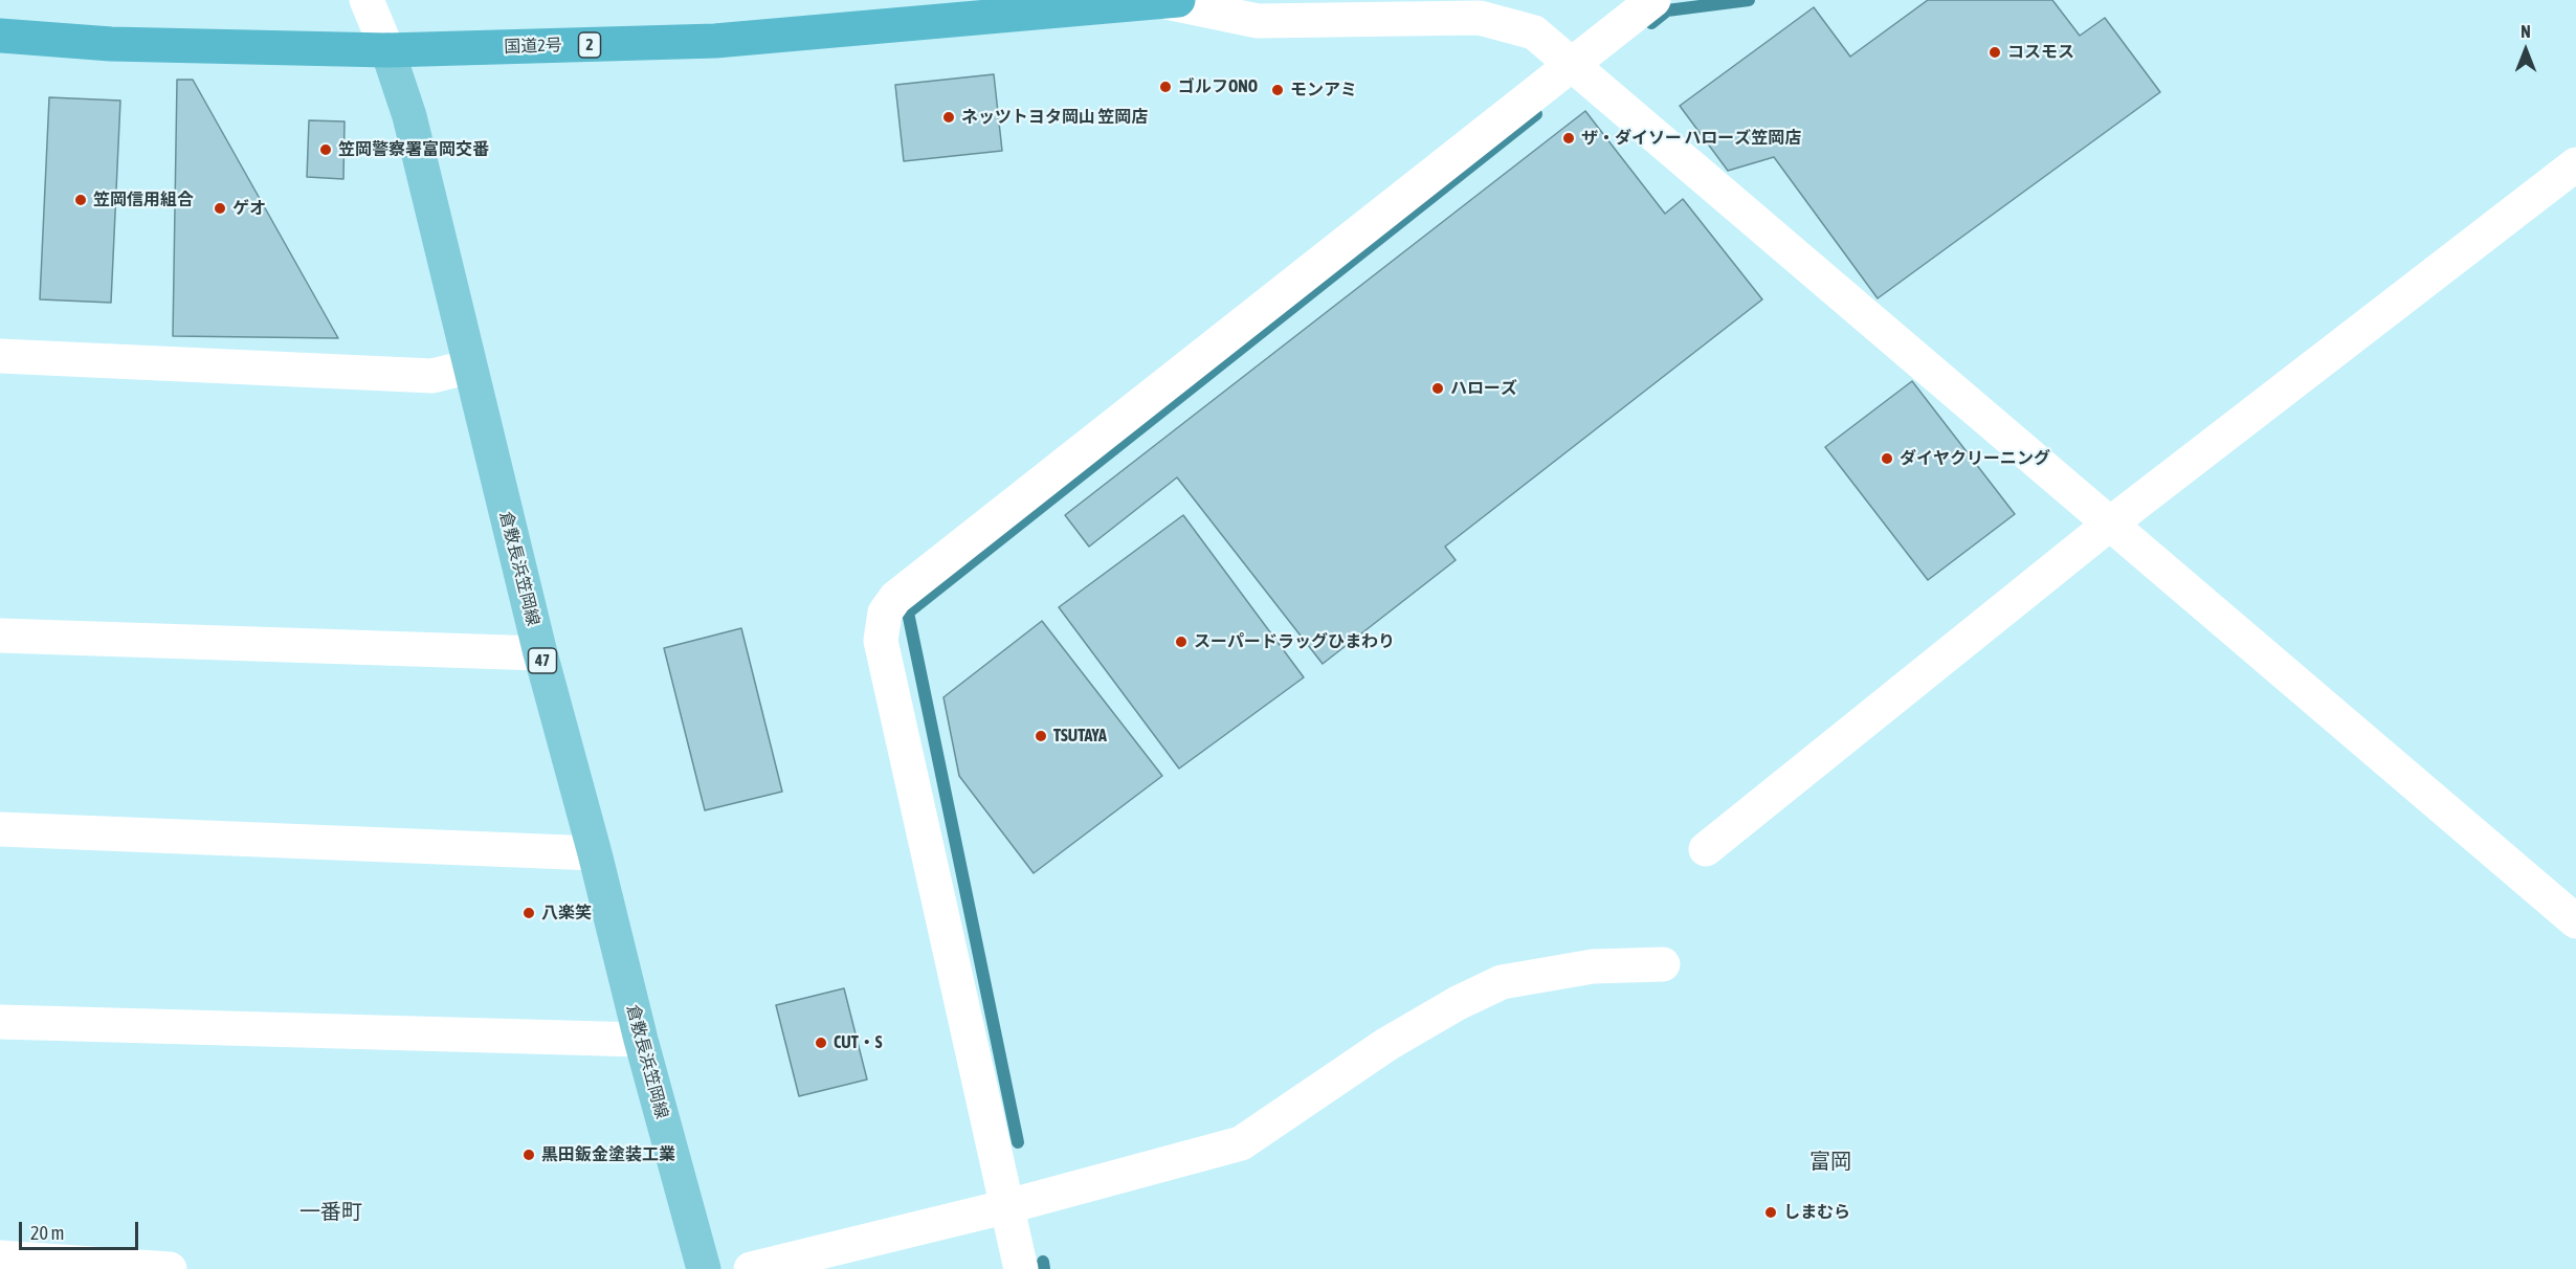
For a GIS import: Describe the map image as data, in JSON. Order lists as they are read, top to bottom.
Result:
{
  "streets": {
    "highway": ["2", "国道2号"],
    "main road": ["倉敷長浜笠岡線", "47"]
  },
  "crossings": [
    ["国道2号", "倉敷長浜笠岡線"]
  ],
  "districts": ["富岡", "一番町"],
  "places": [
    "コスモス",
    "ゴルフONO",
    "モンアミ",
    "ネッツトヨタ岡山 笠岡店",
    "ザ・ダイソー ハローズ笠岡店",
    "笠岡警察署富岡交番",
    "笠岡信用組合",
    "ゲオ",
    "ハローズ",
    "ダイヤクリーニング",
    "スーパードラッグひまわり",
    "TSUTAYA",
    "八楽笑",
    "CUT・S",
    "黒田鈑金塗装工業",
    "しまむら"
  ],
  "scale_bar": "20 m",
  "north": "top"
}
